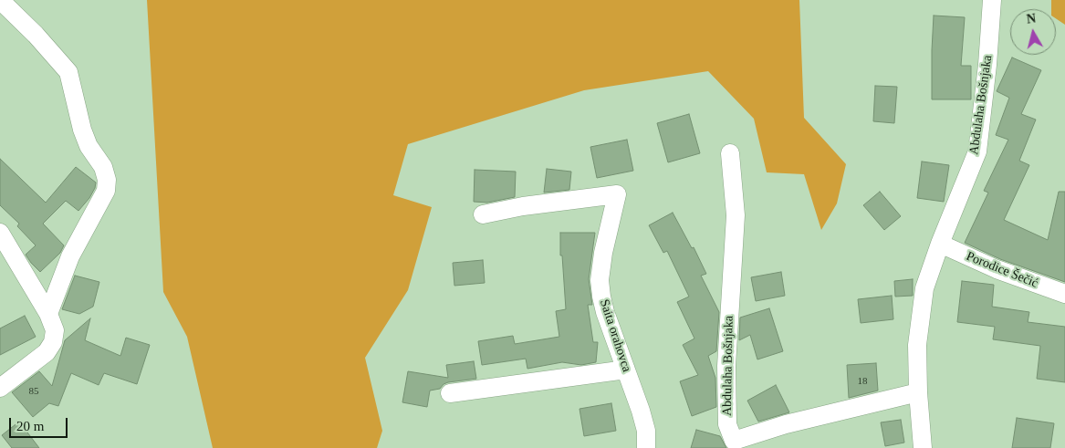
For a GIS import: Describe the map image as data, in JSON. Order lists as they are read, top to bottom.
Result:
{
  "streets": {
    "street": ["Abdulaha Bošnjaka", "Porodice Šečić", "Saita orahovca"]
  },
  "crossings": [
    ["Abdulaha Bošnjaka", "Porodice Šečić"]
  ],
  "house_numbers": ["18", "85"],
  "scale_bar": "20 m",
  "north": "top"
}
